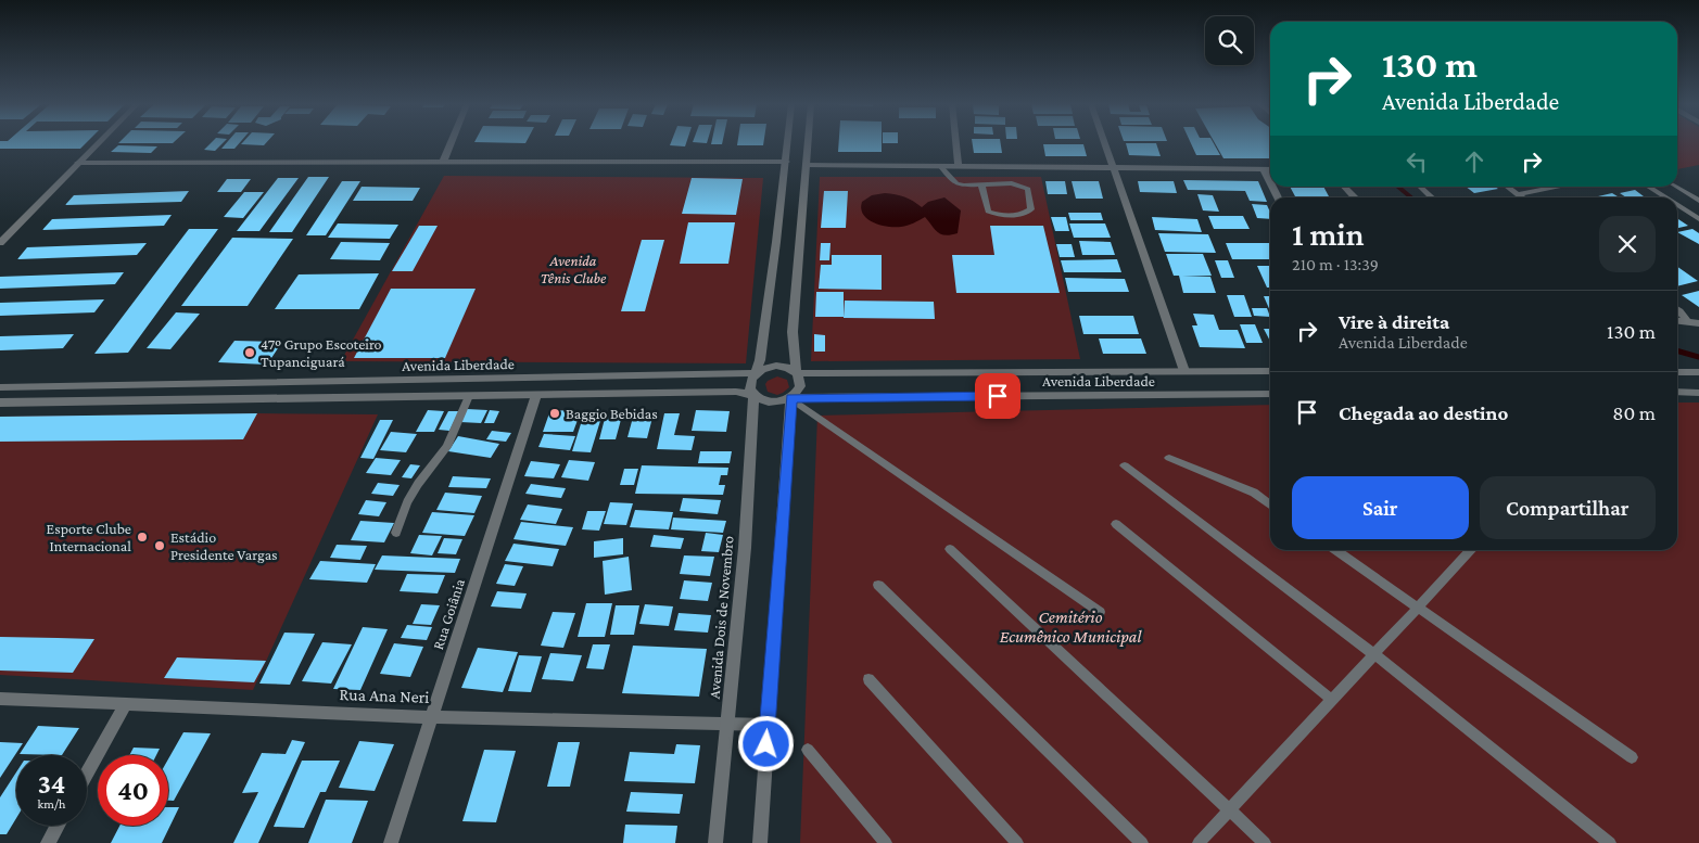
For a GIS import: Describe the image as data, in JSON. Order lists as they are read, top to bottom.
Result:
{
  "streets": {
    "street": [
      "Avenida Liberdade",
      "Rua Goiânia",
      "Avenida Dois de Novembro",
      "Rua Ana Neri"
    ]
  },
  "crossings": [
    ["Avenida Liberdade", "Rua Goiânia"],
    ["Avenida Liberdade", "Avenida Dois de Novembro"],
    ["Rua Goiânia", "Rua Ana Neri"],
    ["Avenida Dois de Novembro", "Rua Ana Neri"]
  ],
  "parks": ["Avenida Tênis Clube", "Cemitério Ecumênico Municipal"],
  "places": [
    "47º Grupo Escoteiro Tupanciguará",
    "Baggio Bebidas",
    "Esporte Clube Internacional",
    "Estádio Presidente Vargas"
  ],
  "page": {
    "turn": ["130 m", "Avenida Liberdade"],
    "heading": ["1 min", "210 m · 13:39"],
    "list": [
      {
        "name": "Vire à direita",
        "note": "Avenida Liberdade",
        "value": "130 m"
      },
      {
        "name": "Chegada ao destino",
        "value": "80 m"
      }
    ],
    "buttons": ["Sair", "Compartilhar"],
    "speed": "34 km/h",
    "limit": "40"
  }
}
